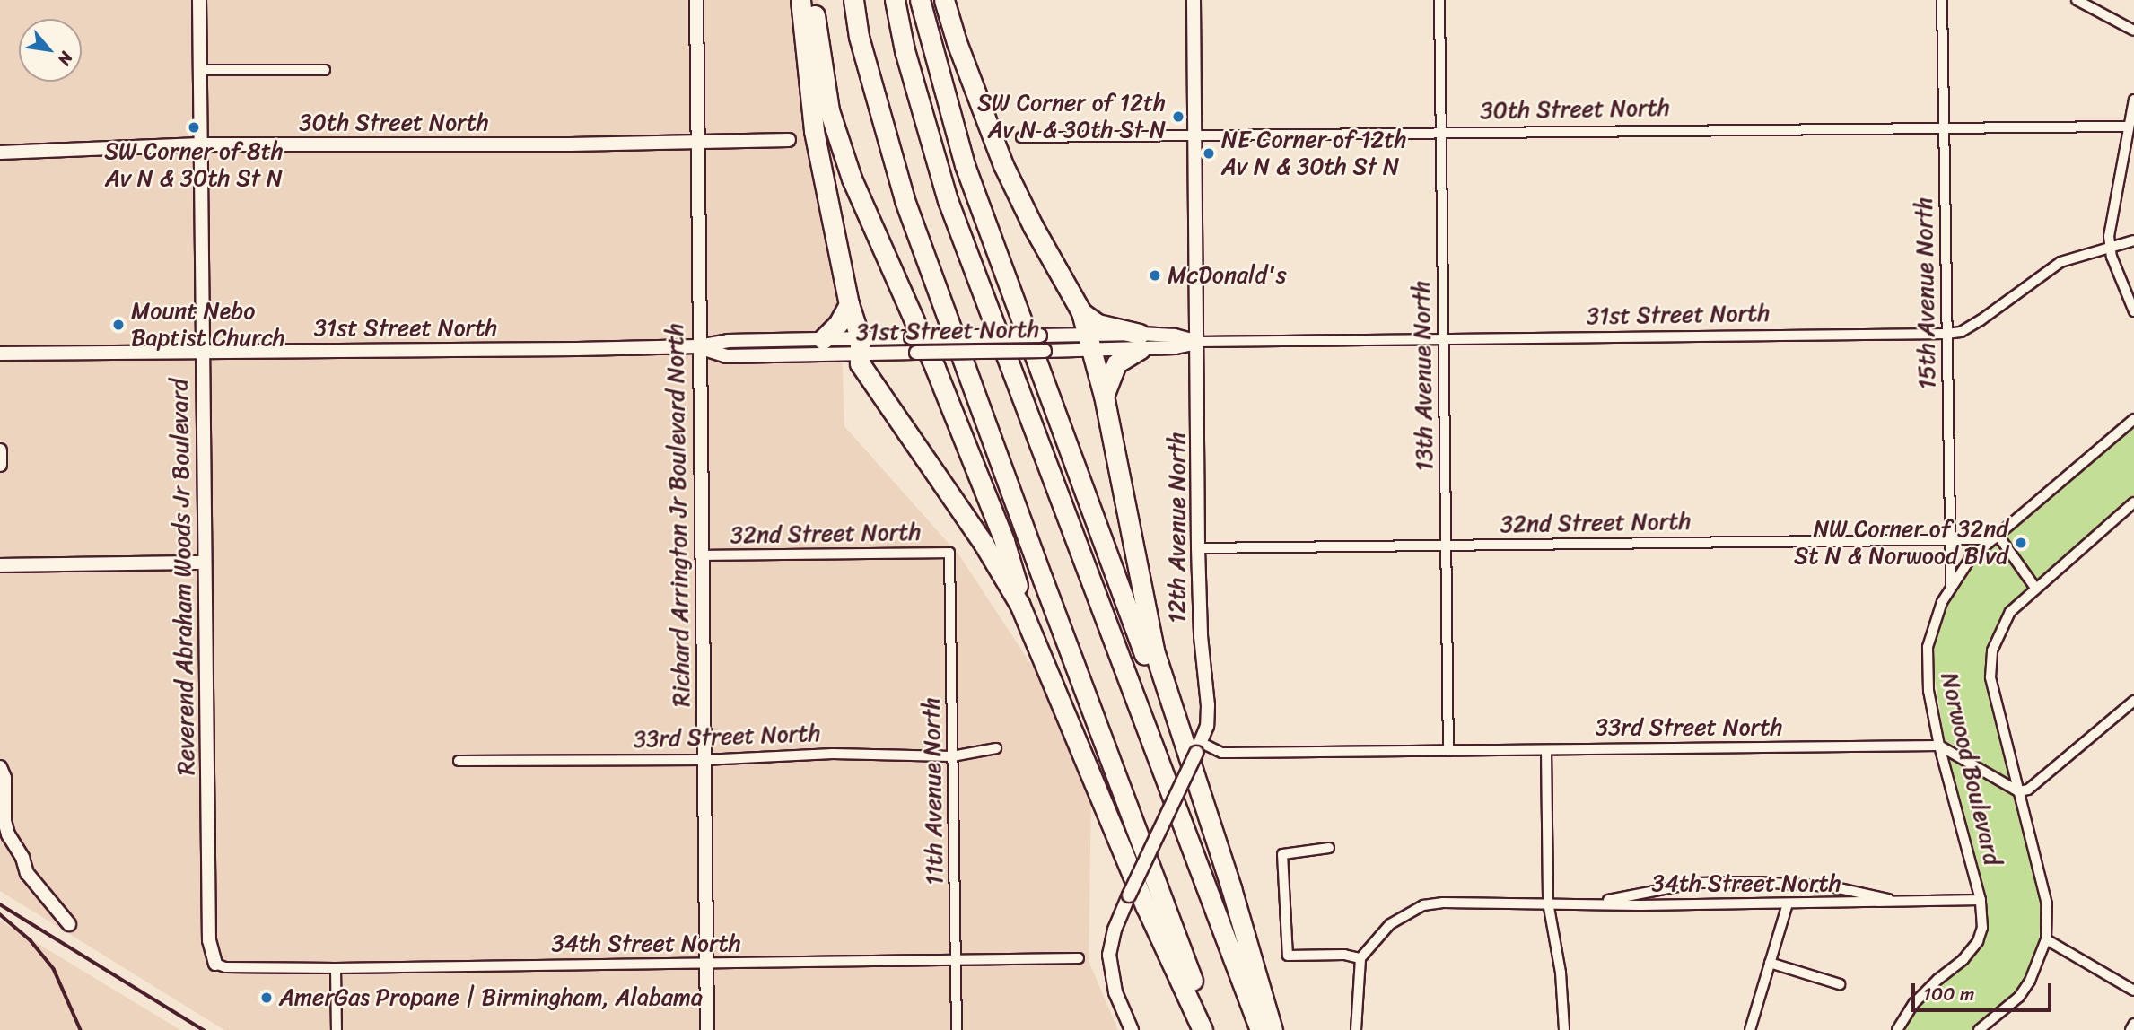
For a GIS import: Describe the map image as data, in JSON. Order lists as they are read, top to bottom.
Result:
{
  "streets": {
    "street": [
      "30th Street North",
      "15th Avenue North",
      "31st Street North",
      "13th Avenue North",
      "Richard Arrington Jr Boulevard North",
      "32nd Street North",
      "12th Avenue North",
      "Reverend Abraham Woods Jr Boulevard",
      "33rd Street North",
      "Norwood Boulevard",
      "11th Avenue North",
      "34th Street North"
    ]
  },
  "crossings": [
    ["30th Street North", "15th Avenue North"],
    ["30th Street North", "13th Avenue North"],
    ["30th Street North", "Richard Arrington Jr Boulevard North"],
    ["30th Street North", "12th Avenue North"],
    ["30th Street North", "Reverend Abraham Woods Jr Boulevard"],
    ["15th Avenue North", "31st Street North"],
    ["15th Avenue North", "32nd Street North"],
    ["15th Avenue North", "Norwood Boulevard"],
    ["31st Street North", "13th Avenue North"],
    ["31st Street North", "Richard Arrington Jr Boulevard North"],
    ["31st Street North", "12th Avenue North"],
    ["31st Street North", "Reverend Abraham Woods Jr Boulevard"],
    ["13th Avenue North", "32nd Street North"],
    ["13th Avenue North", "33rd Street North"],
    ["Richard Arrington Jr Boulevard North", "32nd Street North"],
    ["Richard Arrington Jr Boulevard North", "33rd Street North"],
    ["Richard Arrington Jr Boulevard North", "34th Street North"],
    ["32nd Street North", "12th Avenue North"],
    ["32nd Street North", "Norwood Boulevard"],
    ["32nd Street North", "11th Avenue North"],
    ["12th Avenue North", "33rd Street North"],
    ["Reverend Abraham Woods Jr Boulevard", "34th Street North"],
    ["33rd Street North", "Norwood Boulevard"],
    ["33rd Street North", "11th Avenue North"],
    ["Norwood Boulevard", "34th Street North"],
    ["11th Avenue North", "34th Street North"]
  ],
  "places": [
    "SW Corner of 12th Av N & 30th St N",
    "SW Corner of 8th Av N & 30th St N",
    "NE Corner of 12th Av N & 30th St N",
    "McDonald's",
    "Mount Nebo Baptist Church",
    "NW Corner of 32nd St N & Norwood Blvd",
    "AmerGas Propane | Birmingham, Alabama"
  ],
  "scale_bar": "100 m",
  "north": "bottom right"
}
